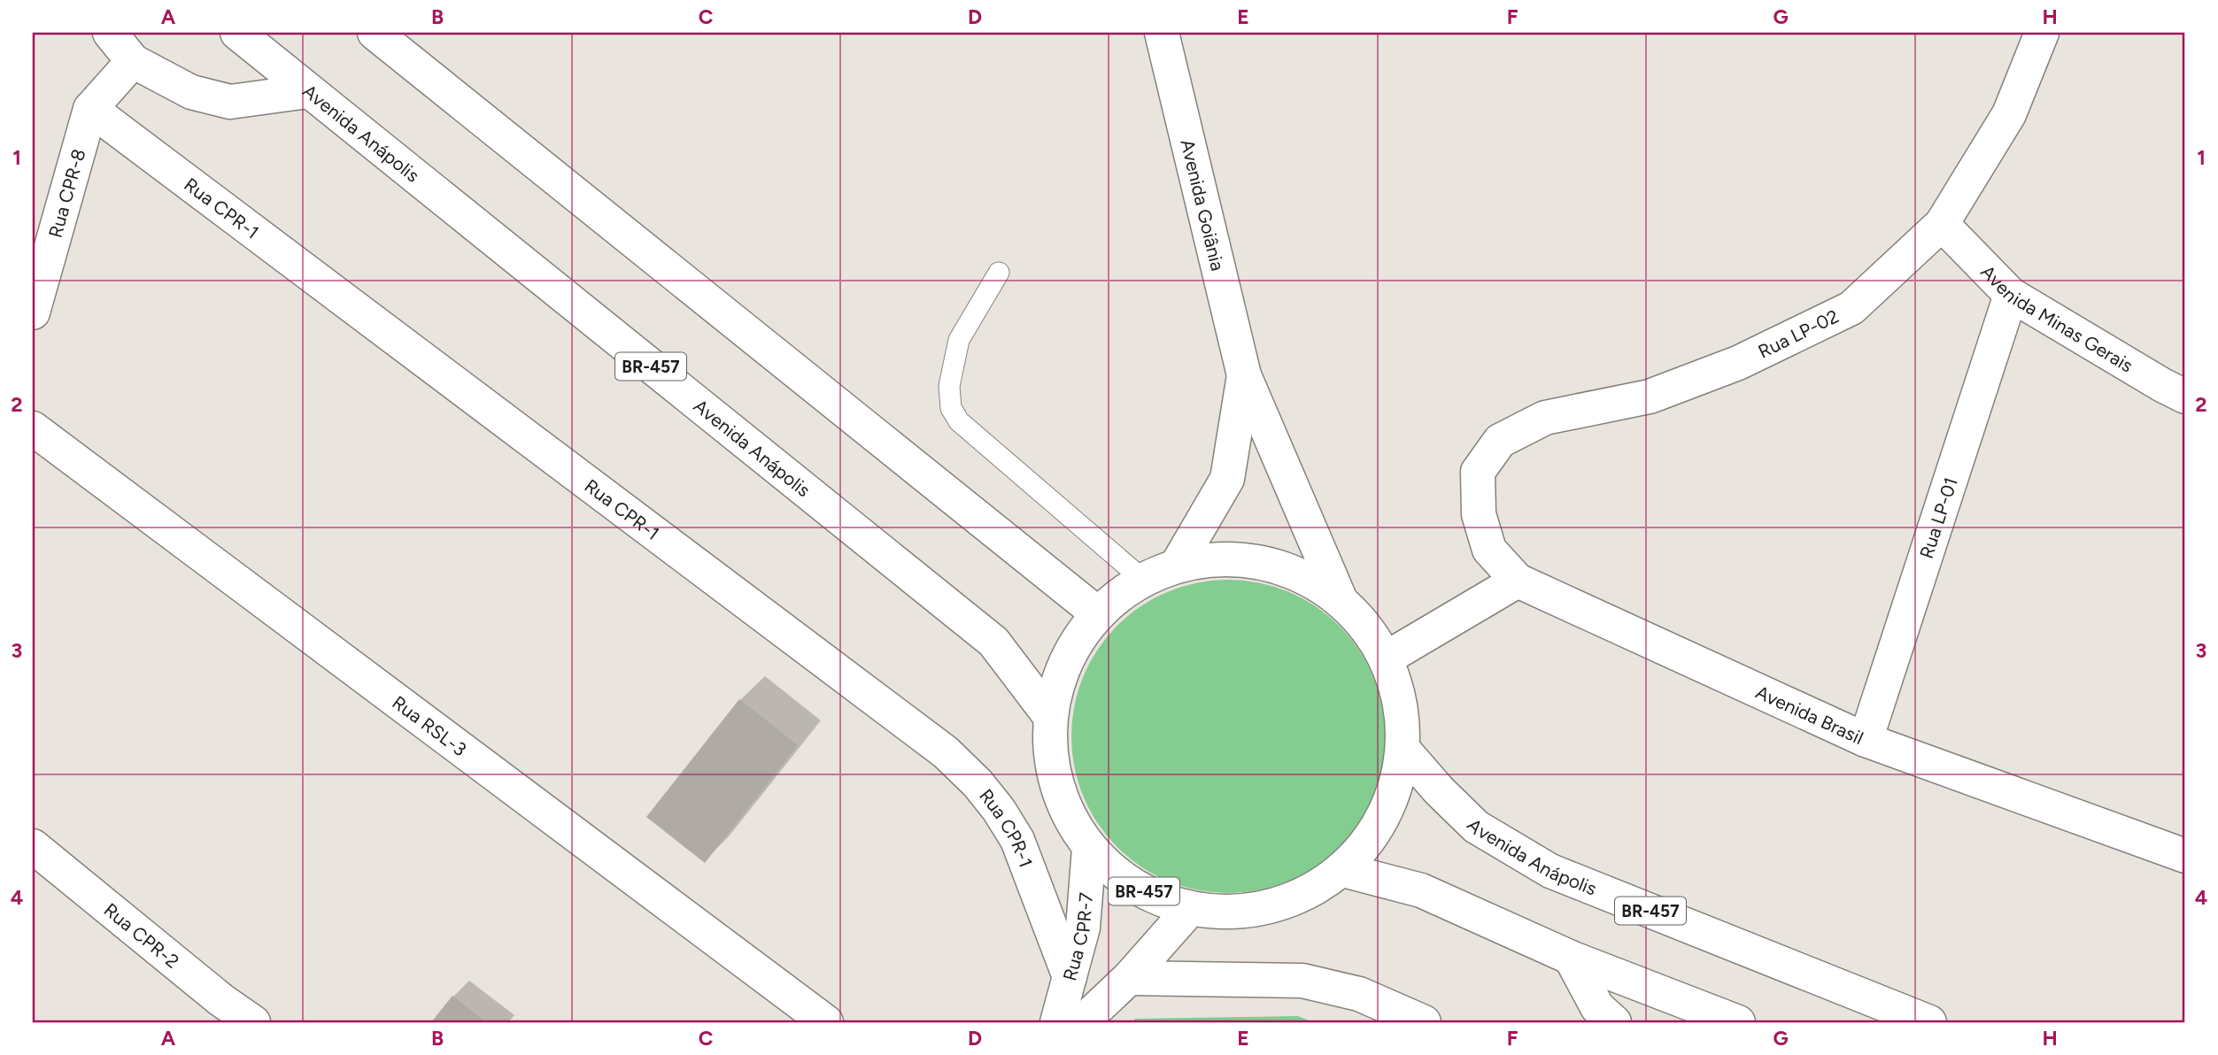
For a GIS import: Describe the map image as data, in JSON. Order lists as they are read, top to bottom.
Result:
{
  "streets": {
    "street": [
      "Avenida Anápolis",
      "Rua CPR-8",
      "Avenida Goiânia",
      "Rua CPR-1",
      "Avenida Minas Gerais",
      "Rua LP-02",
      "BR-457",
      "Rua LP-01",
      "Avenida Brasil",
      "Rua RSL-3",
      "Rua CPR-2",
      "Rua CPR-7"
    ]
  },
  "crossings": [
    ["Avenida Anápolis", "BR-457"],
    ["Rua CPR-8", "Rua CPR-1"],
    ["Avenida Goiânia", "BR-457"],
    ["Rua CPR-1", "Rua CPR-7"],
    ["Avenida Minas Gerais", "Rua LP-02"],
    ["Avenida Minas Gerais", "Rua LP-01"],
    ["Rua LP-02", "Avenida Brasil"],
    ["BR-457", "Rua CPR-7"],
    ["Rua LP-01", "Avenida Brasil"]
  ],
  "grid": {
    "columns": [
      "A",
      "B",
      "C",
      "D",
      "E",
      "F",
      "G",
      "H"
    ],
    "rows": [
      "1",
      "2",
      "3",
      "4"
    ]
  }
}
